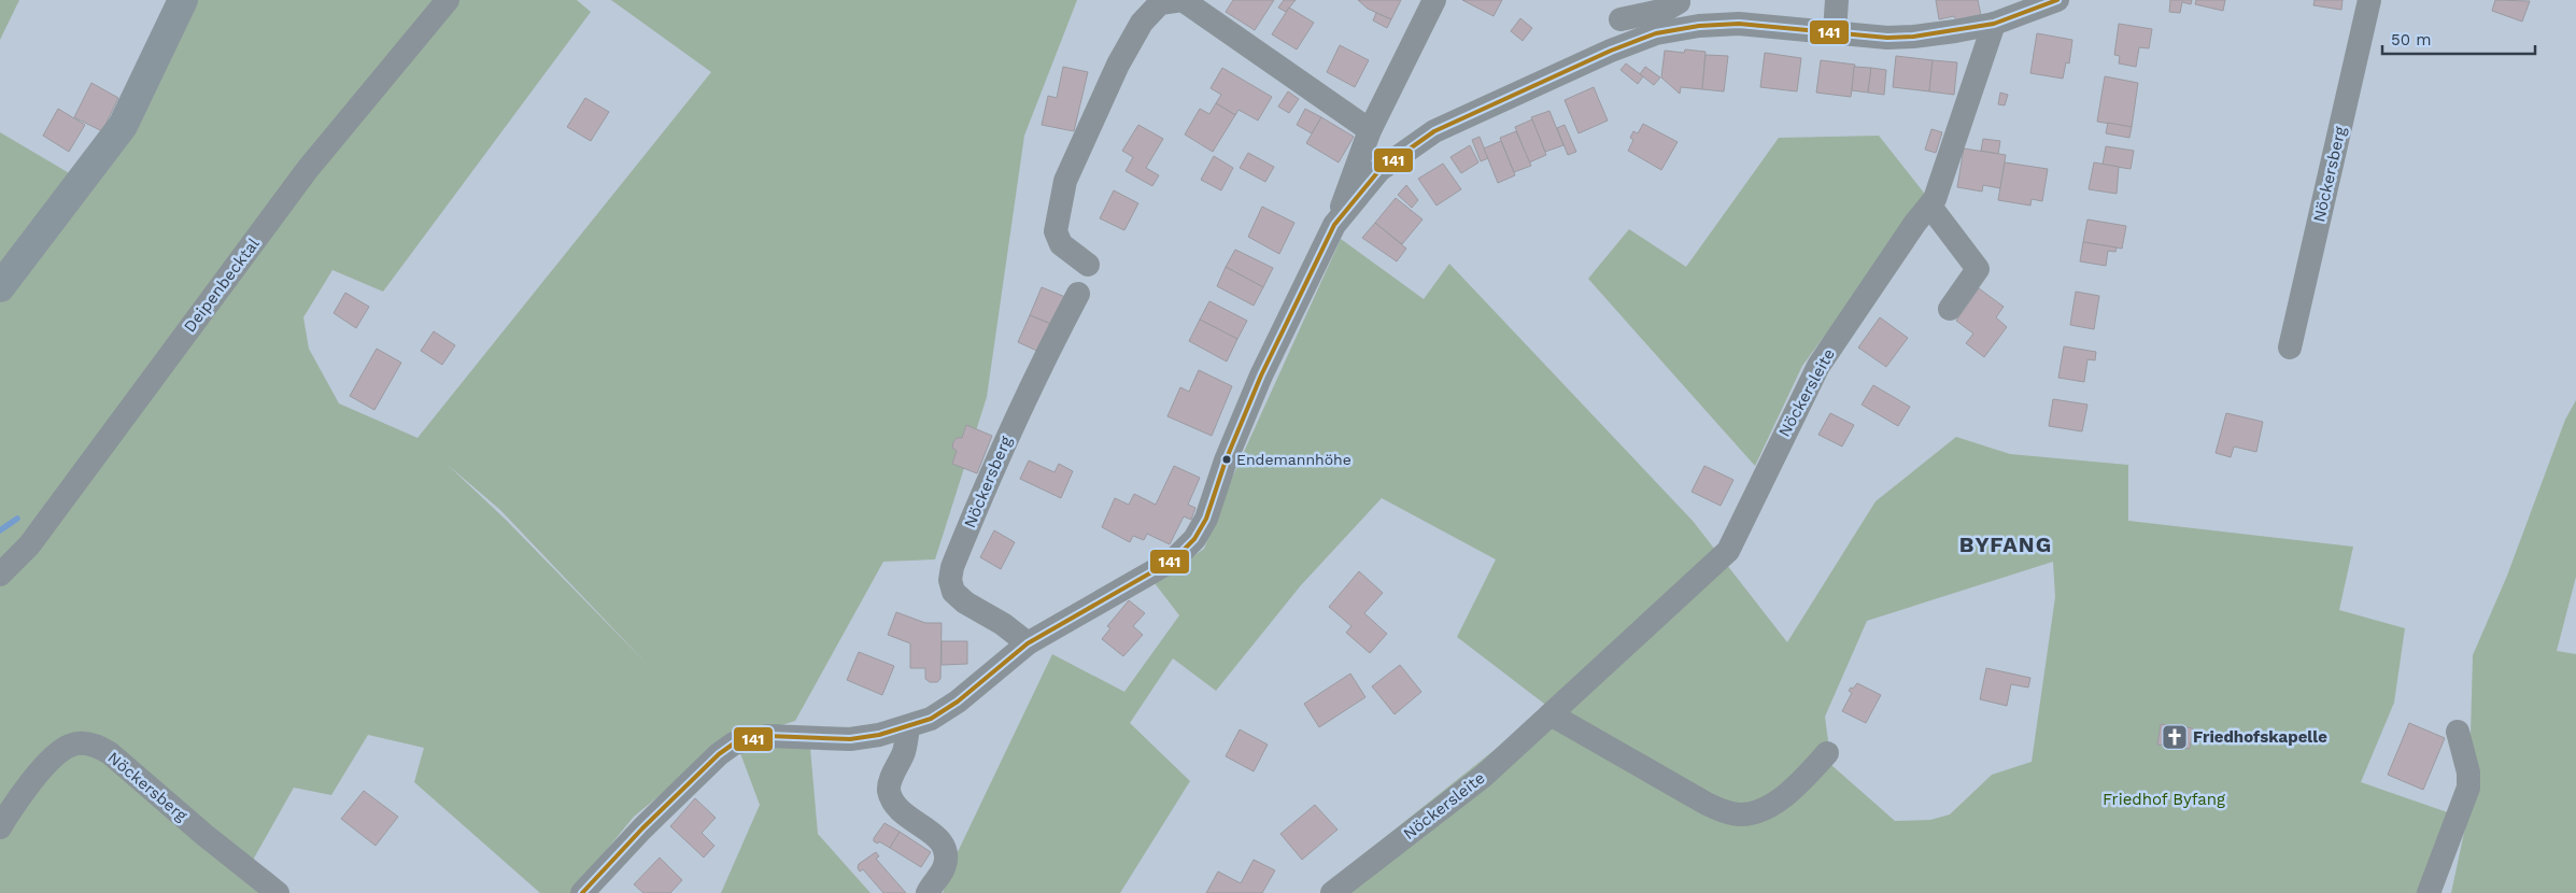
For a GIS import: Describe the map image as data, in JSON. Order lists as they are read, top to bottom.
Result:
{
  "streets": {
    "street": ["Nöckersberg", "Deipenbecktal", "Nöckersleite"]
  },
  "districts": ["BYFANG"],
  "parks": ["Friedhof Byfang"],
  "places": {
    "other": ["Endemannhöhe"],
    "church": ["Friedhofskapelle"]
  },
  "lines": ["transit line 141"],
  "scale_bar": "50 m"
}
